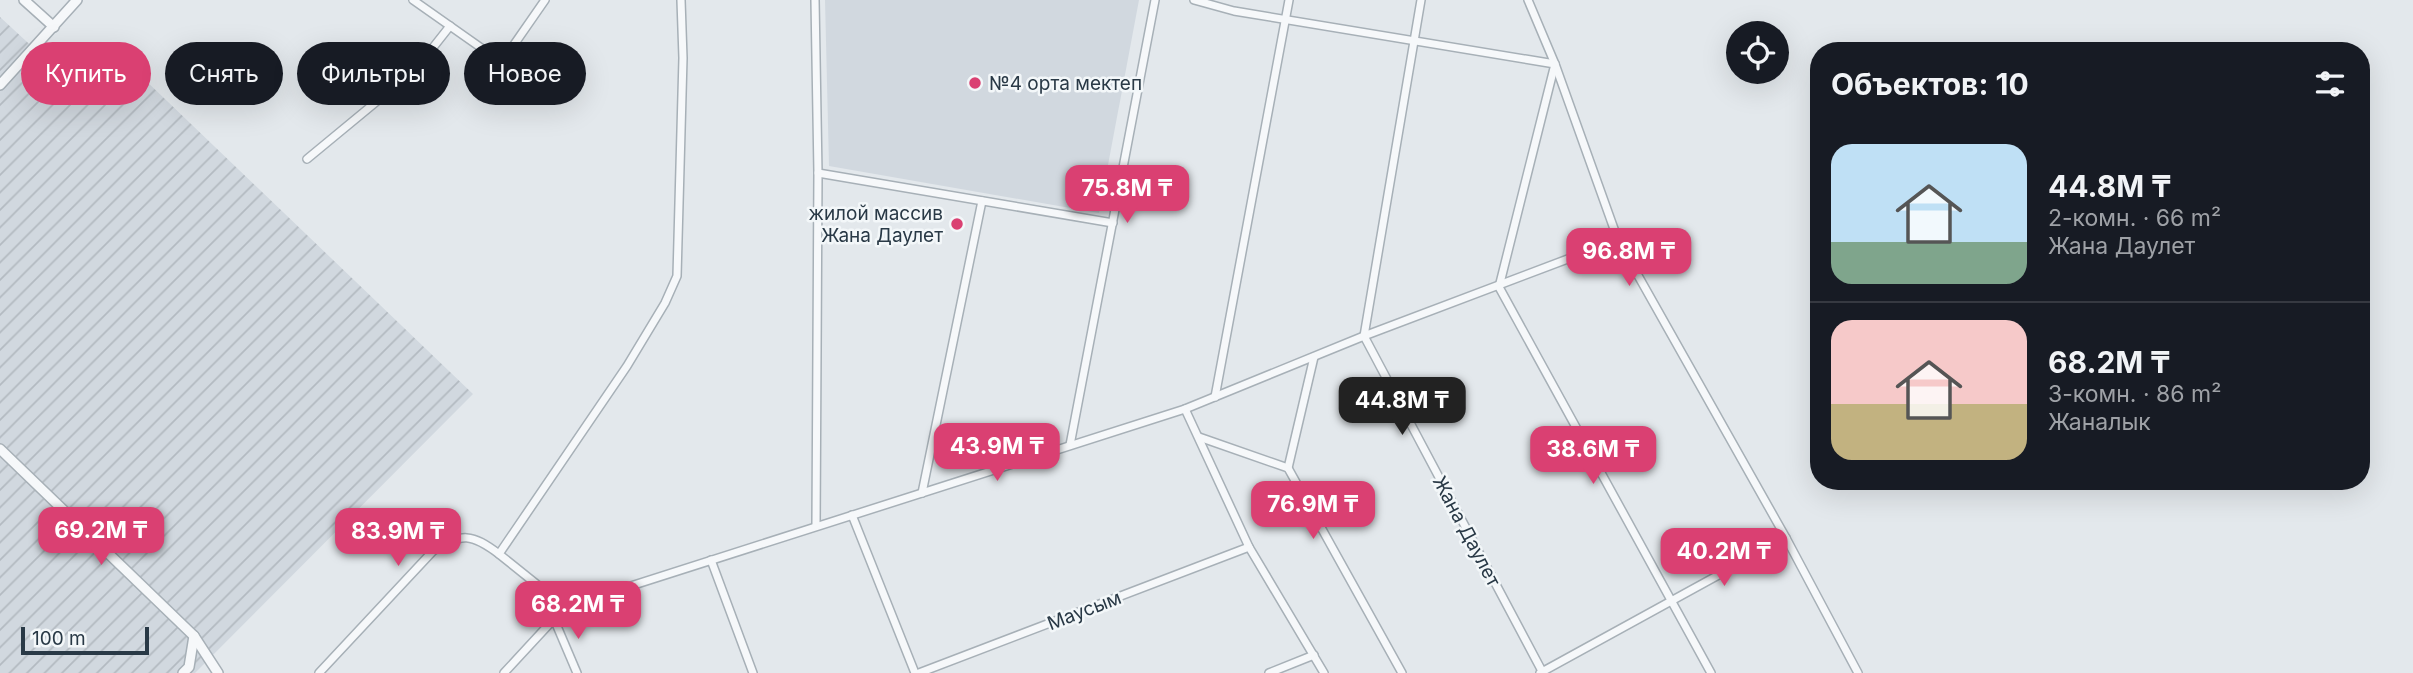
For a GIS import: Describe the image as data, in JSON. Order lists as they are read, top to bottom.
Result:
{
  "streets": {
    "street": ["Жана Даулет", "Маусым"]
  },
  "places": ["№4 орта мектеп", "жилой массив Жана Даулет"],
  "scale_bar": "100 m",
  "page": {
    "chip": [
      "Купить",
      "Снять",
      "Фильтры",
      "Новое"
    ],
    "heading": "Объектов: 10",
    "list": [
      {
        "name": "44.8M ₸",
        "note": "2-комн. · 66 m² · Жана Даулет"
      },
      {
        "name": "68.2M ₸",
        "note": "3-комн. · 86 m² · Жаналык"
      }
    ],
    "price": [
      "75.8M ₸",
      "96.8M ₸",
      "44.8M ₸",
      "43.9M ₸",
      "38.6M ₸",
      "76.9M ₸",
      "69.2M ₸",
      "83.9M ₸",
      "40.2M ₸",
      "68.2M ₸"
    ],
    "scale": "100 m"
  }
}
